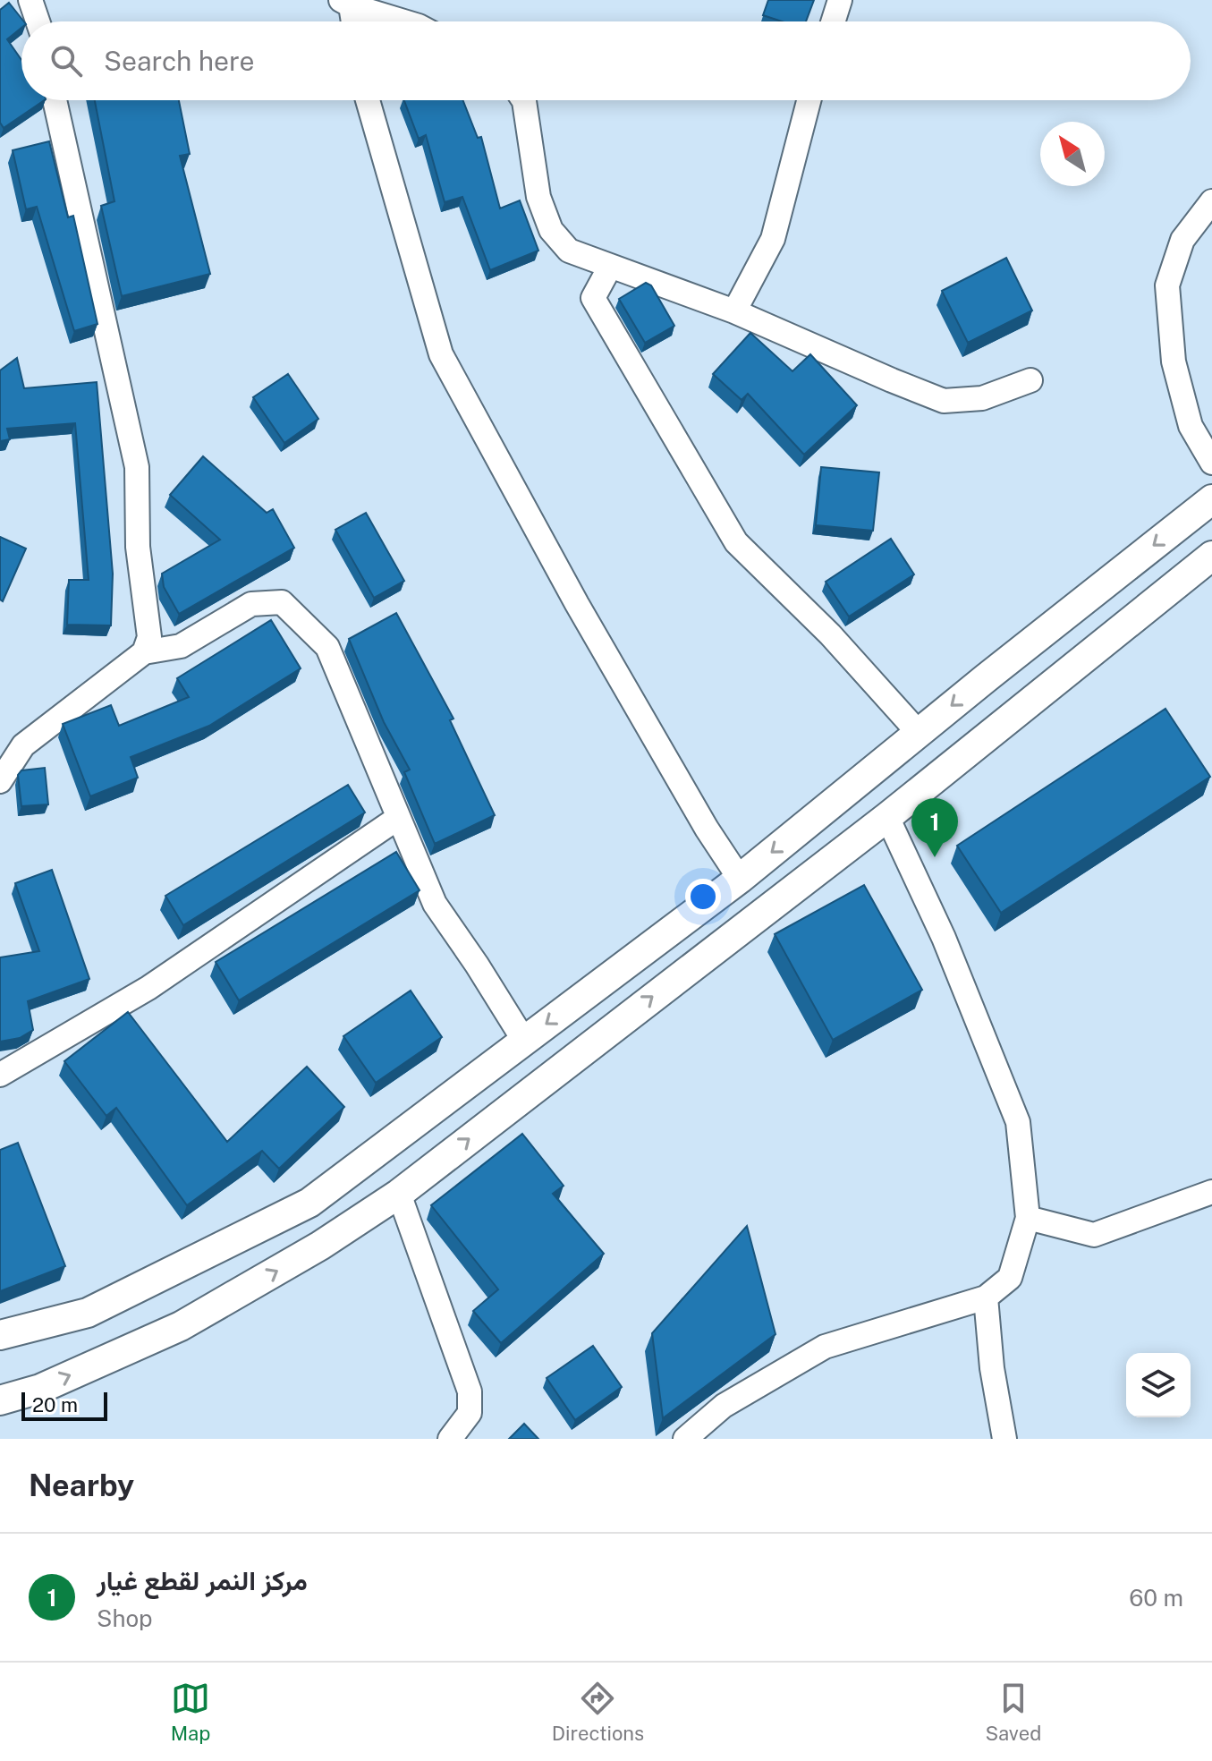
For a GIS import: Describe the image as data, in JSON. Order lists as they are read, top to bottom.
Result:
{
  "scale_bar": "20 m",
  "north": "top left",
  "page": {
    "search": "Search here",
    "pins": "1",
    "scale": "20 m",
    "heading": "Nearby",
    "list": [
      {
        "mark": "1",
        "name": "مركز النمر لقطع غيار",
        "note": "Shop",
        "value": "60 m"
      }
    ],
    "nav": ["Map", "Directions", "Saved"]
  }
}
